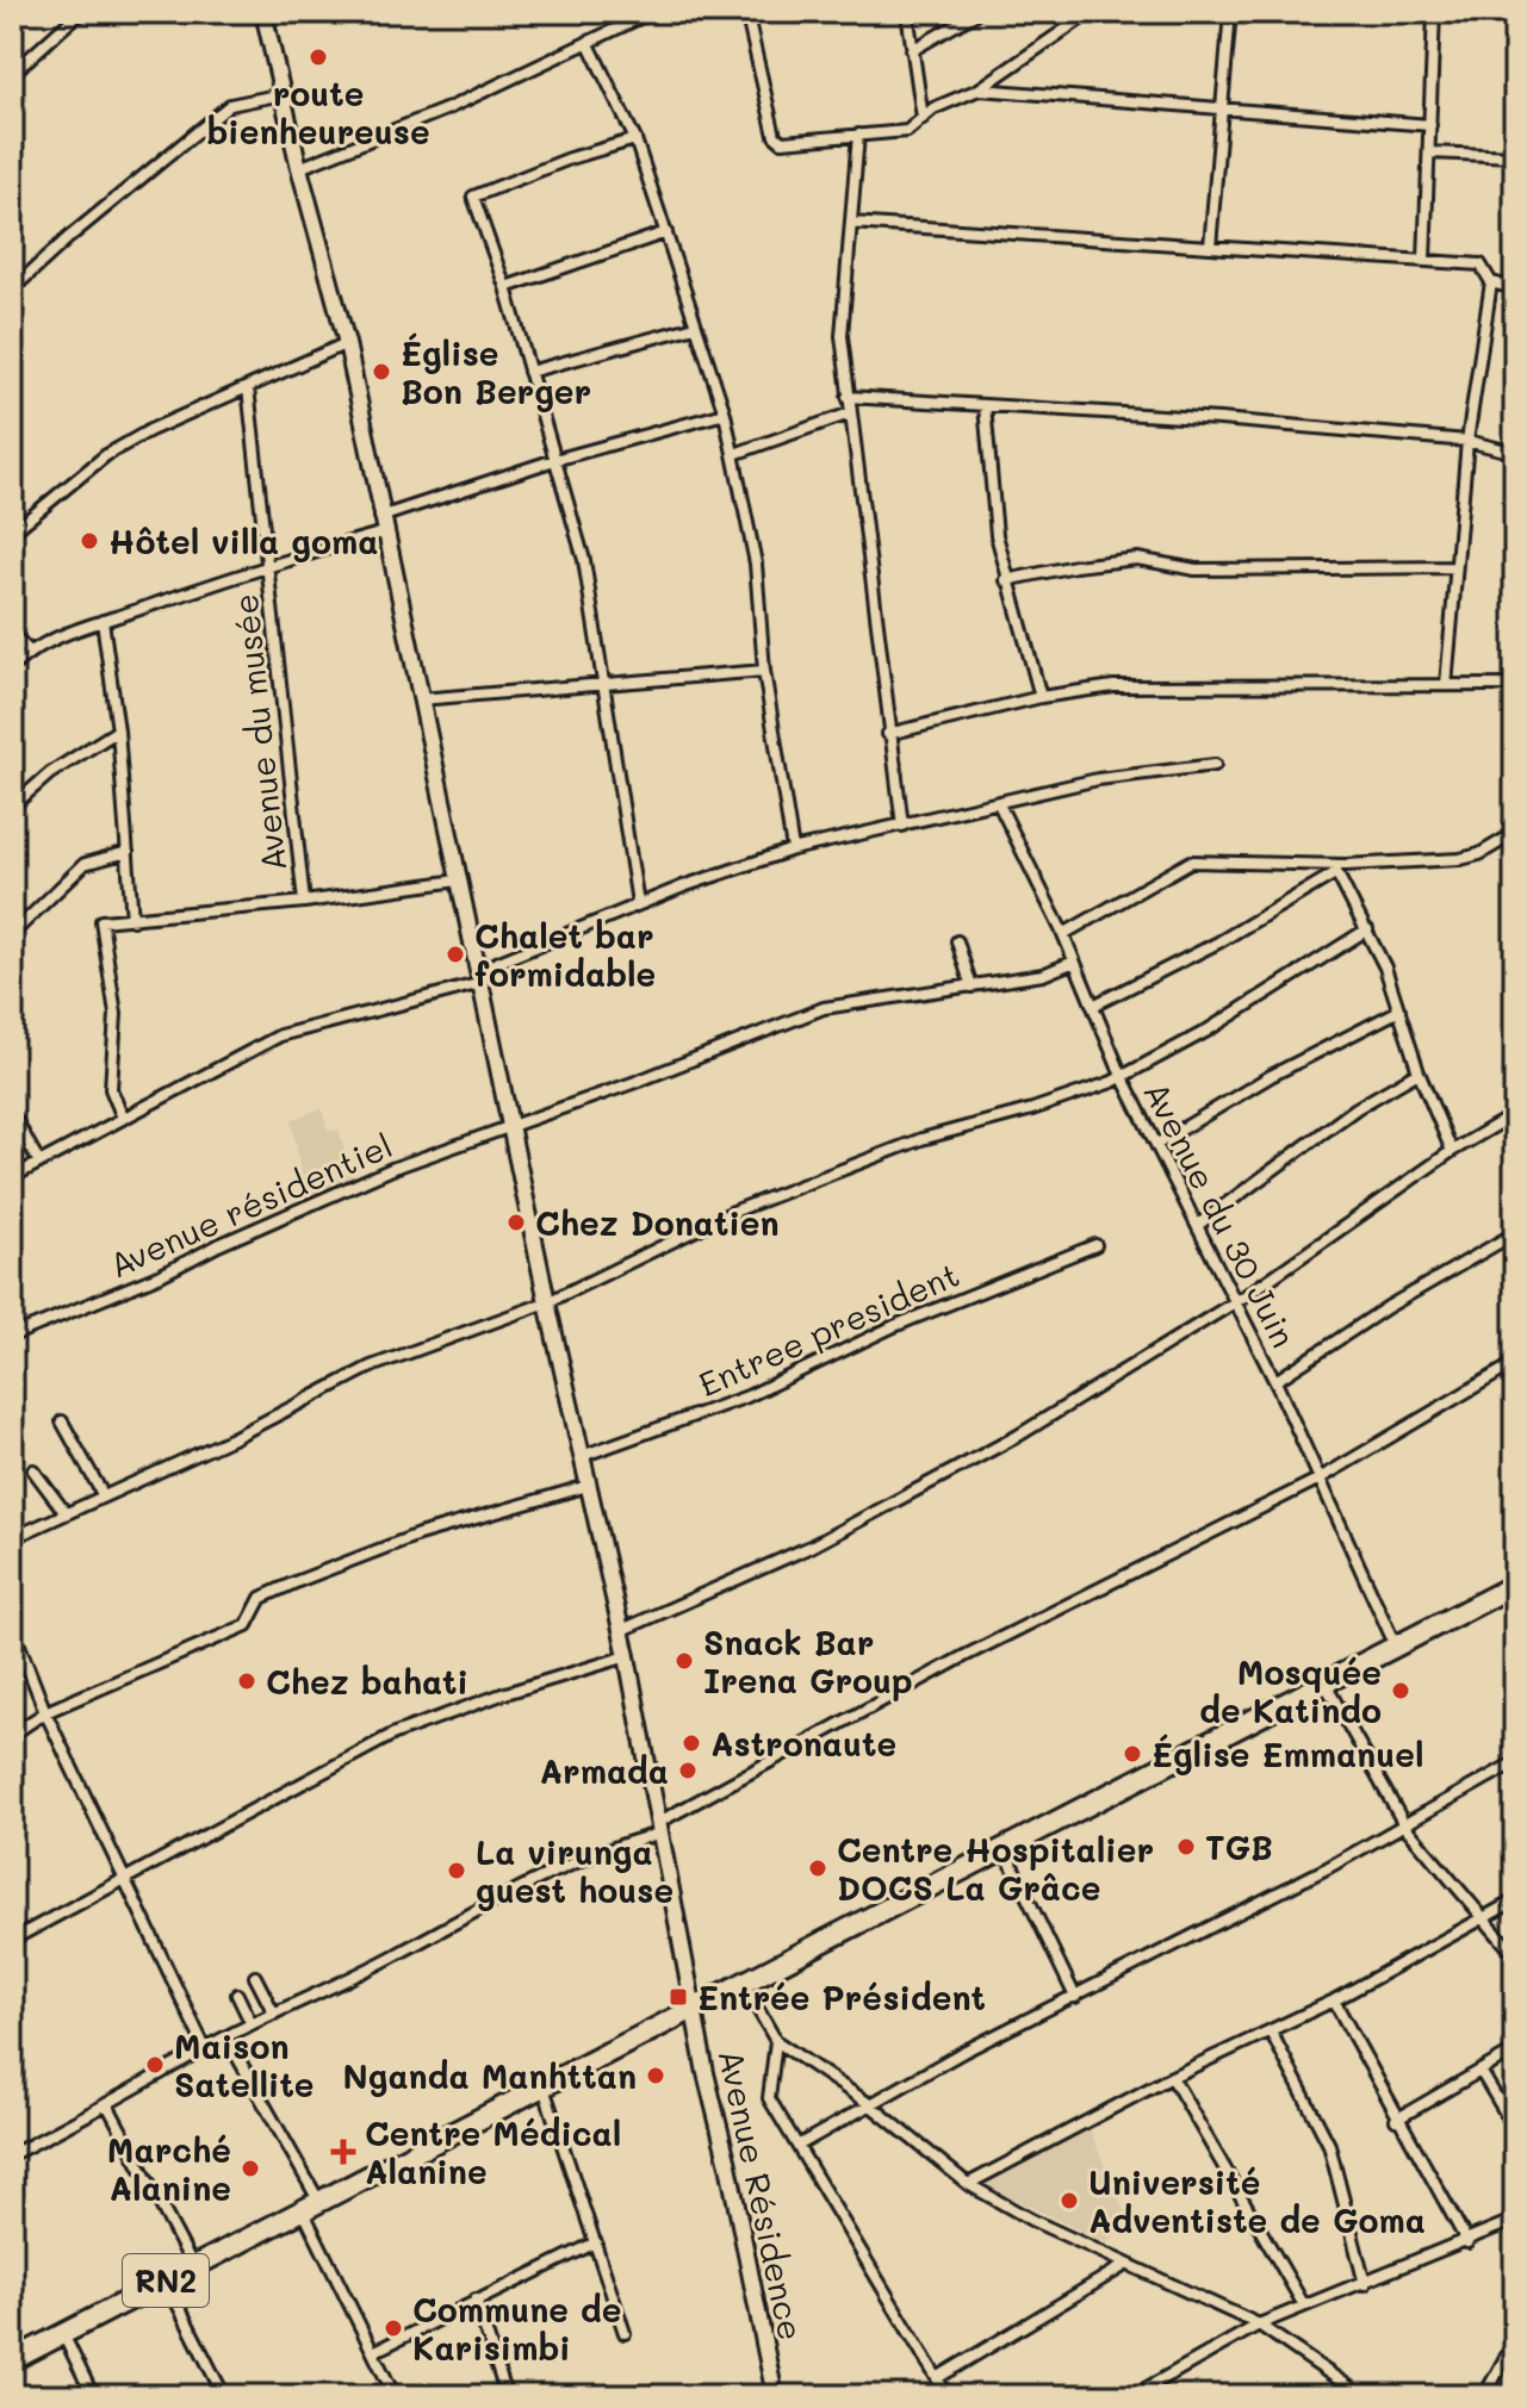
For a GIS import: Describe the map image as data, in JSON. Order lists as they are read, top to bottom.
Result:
{
  "streets": {
    "highway": ["RN2"],
    "street": [
      "Avenue du musée",
      "Avenue résidentiel",
      "Avenue du 30 Juin",
      "Entree president",
      "Avenue Résidence"
    ]
  },
  "crossings": [
    ["Avenue résidentiel", "Avenue du 30 Juin"],
    ["Avenue résidentiel", "Avenue Résidence"],
    ["Avenue du 30 Juin", "RN2"],
    ["Entree president", "Avenue Résidence"],
    ["Avenue Résidence", "RN2"]
  ],
  "places": {
    "other": [
      "route bienheureuse",
      "Église Bon Berger",
      "Hôtel villa goma",
      "Chalet bar formidable",
      "Chez Donatien",
      "Snack Bar Irena Group",
      "Chez bahati",
      "Mosquée de Katindo",
      "Astronaute",
      "Église Emmanuel",
      "Armada",
      "TGB",
      "Centre Hospitalier DOCS La Grâce",
      "La virunga guest house",
      "Maison Satellite",
      "Nganda Manhttan",
      "Marché Alanine",
      "Université Adventiste de Goma",
      "Commune de Karisimbi"
    ],
    "transit": ["Entrée Président"],
    "health": ["Centre Médical Alanine"]
  }
}
